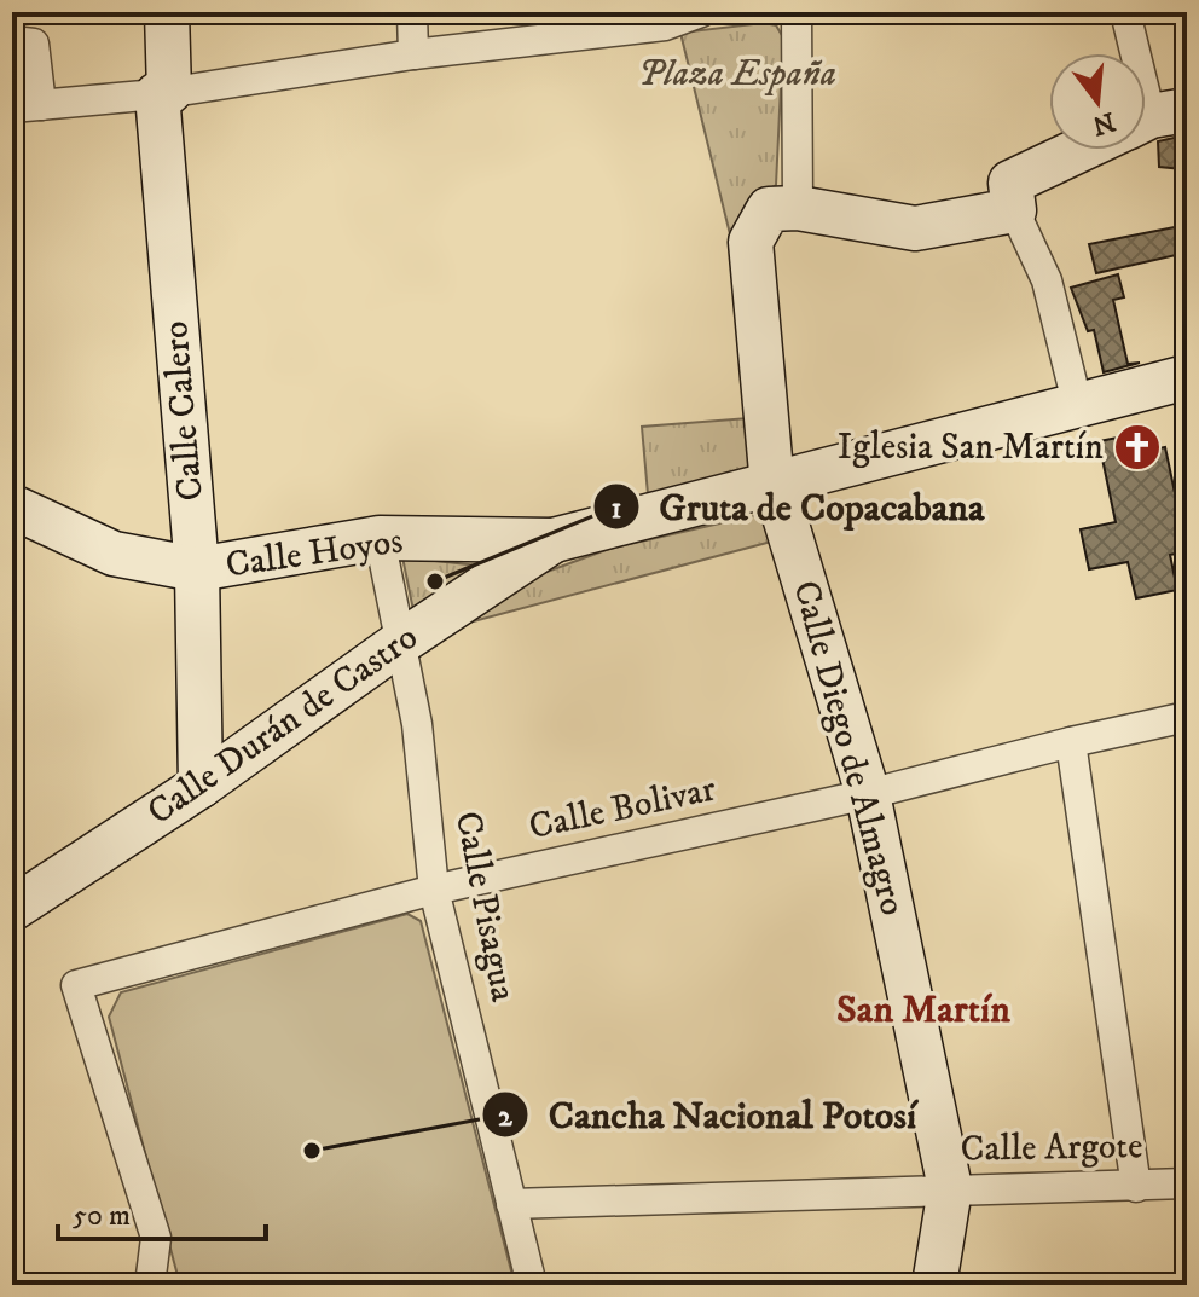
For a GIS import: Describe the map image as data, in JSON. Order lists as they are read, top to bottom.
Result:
{
  "streets": {
    "main road": [
      "Calle Calero",
      "Calle Hoyos",
      "Calle Durán de Castro",
      "Calle Diego de Almagro"
    ],
    "street": ["Calle Bolivar", "Calle Pisagua", "Calle Argote"]
  },
  "crossings": [
    ["Calle Calero", "Calle Hoyos"],
    ["Calle Calero", "Calle Durán de Castro"],
    ["Calle Hoyos", "Calle Durán de Castro"],
    ["Calle Hoyos", "Calle Diego de Almagro"],
    ["Calle Hoyos", "Calle Pisagua"],
    ["Calle Durán de Castro", "Calle Pisagua"],
    ["Calle Diego de Almagro", "Calle Bolivar"],
    ["Calle Diego de Almagro", "Calle Argote"],
    ["Calle Bolivar", "Calle Pisagua"],
    ["Calle Pisagua", "Calle Argote"]
  ],
  "districts": ["San Martín"],
  "parks": ["Plaza España"],
  "places": {
    "church": ["Iglesia San Martín"],
    "other": ["Gruta de Copacabana", "Cancha Nacional Potosí"]
  },
  "scale_bar": "50 m",
  "north": "bottom"
}
